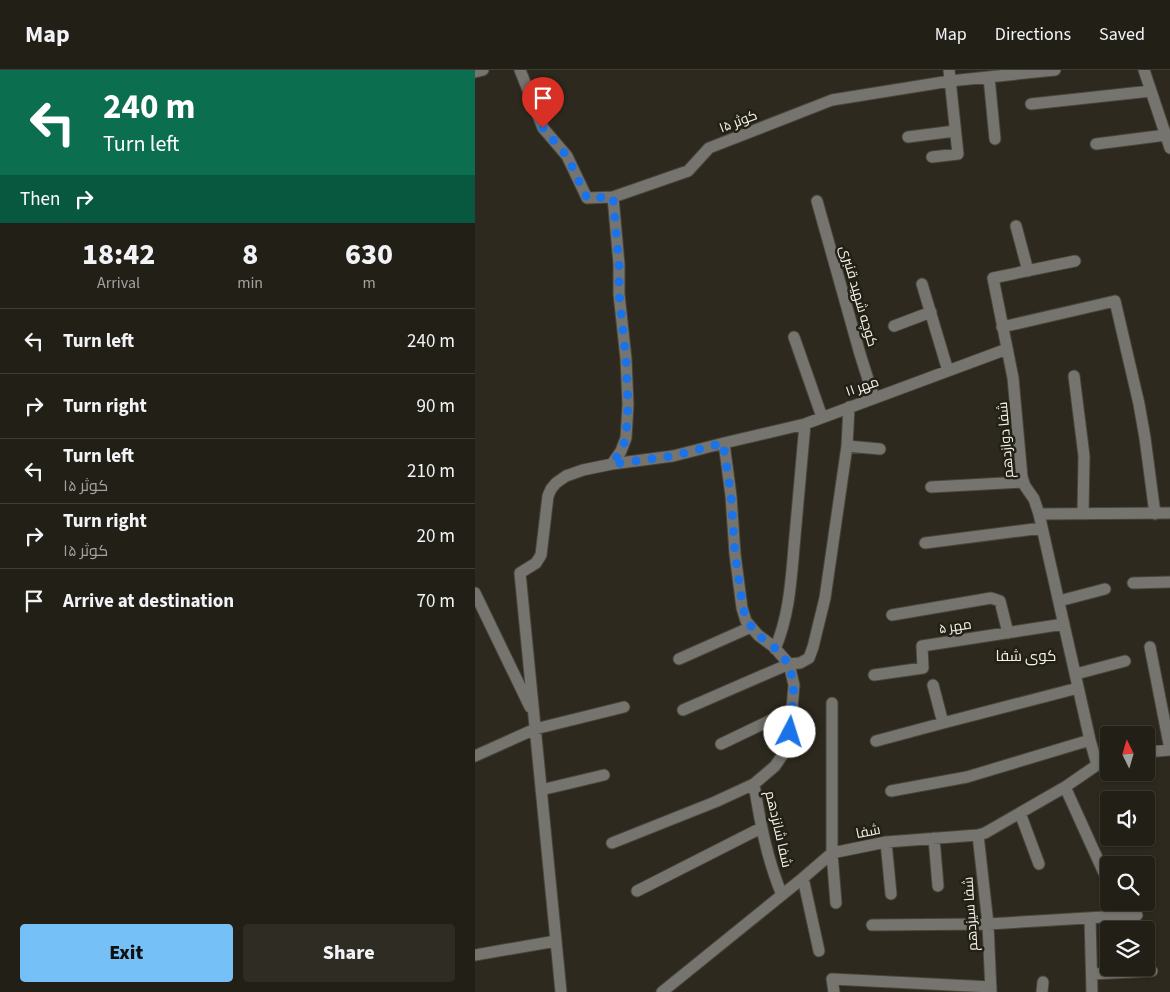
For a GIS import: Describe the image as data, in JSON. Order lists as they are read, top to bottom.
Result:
{
  "streets": {
    "street": [
      "کوثر ۱۵",
      "کوچه شهید قنبری",
      "مهر ۱۱",
      "شفا دوازدهم",
      "مهر ۵",
      "شفا شانزدهم",
      "شفا",
      "شفا سیزدهم"
    ]
  },
  "crossings": [
    ["کوچه شهید قنبری", "مهر ۱۱"],
    ["مهر ۱۱", "شفا دوازدهم"],
    ["شفا دوازدهم", "مهر ۵"],
    ["شفا دوازدهم", "شفا"],
    ["شفا شانزدهم", "شفا"],
    ["شفا", "شفا سیزدهم"]
  ],
  "districts": ["کوی شفا"],
  "north": "top",
  "page": {
    "header": "Map",
    "nav": ["Map", "Directions", "Saved"],
    "turn": ["240 m", "Turn left"],
    "then": "Then",
    "eta": [
      "18:42",
      "Arrival",
      "8",
      "min",
      "630",
      "m"
    ],
    "list": [
      {
        "name": "Turn left",
        "value": "240 m"
      },
      {
        "name": "Turn right",
        "value": "90 m"
      },
      {
        "name": "Turn left",
        "note": "کوثر ۱۵",
        "value": "210 m"
      },
      {
        "name": "Turn right",
        "note": "کوثر ۱۵",
        "value": "20 m"
      },
      {
        "name": "Arrive at destination",
        "value": "70 m"
      }
    ],
    "buttons": ["Exit", "Share"]
  }
}
